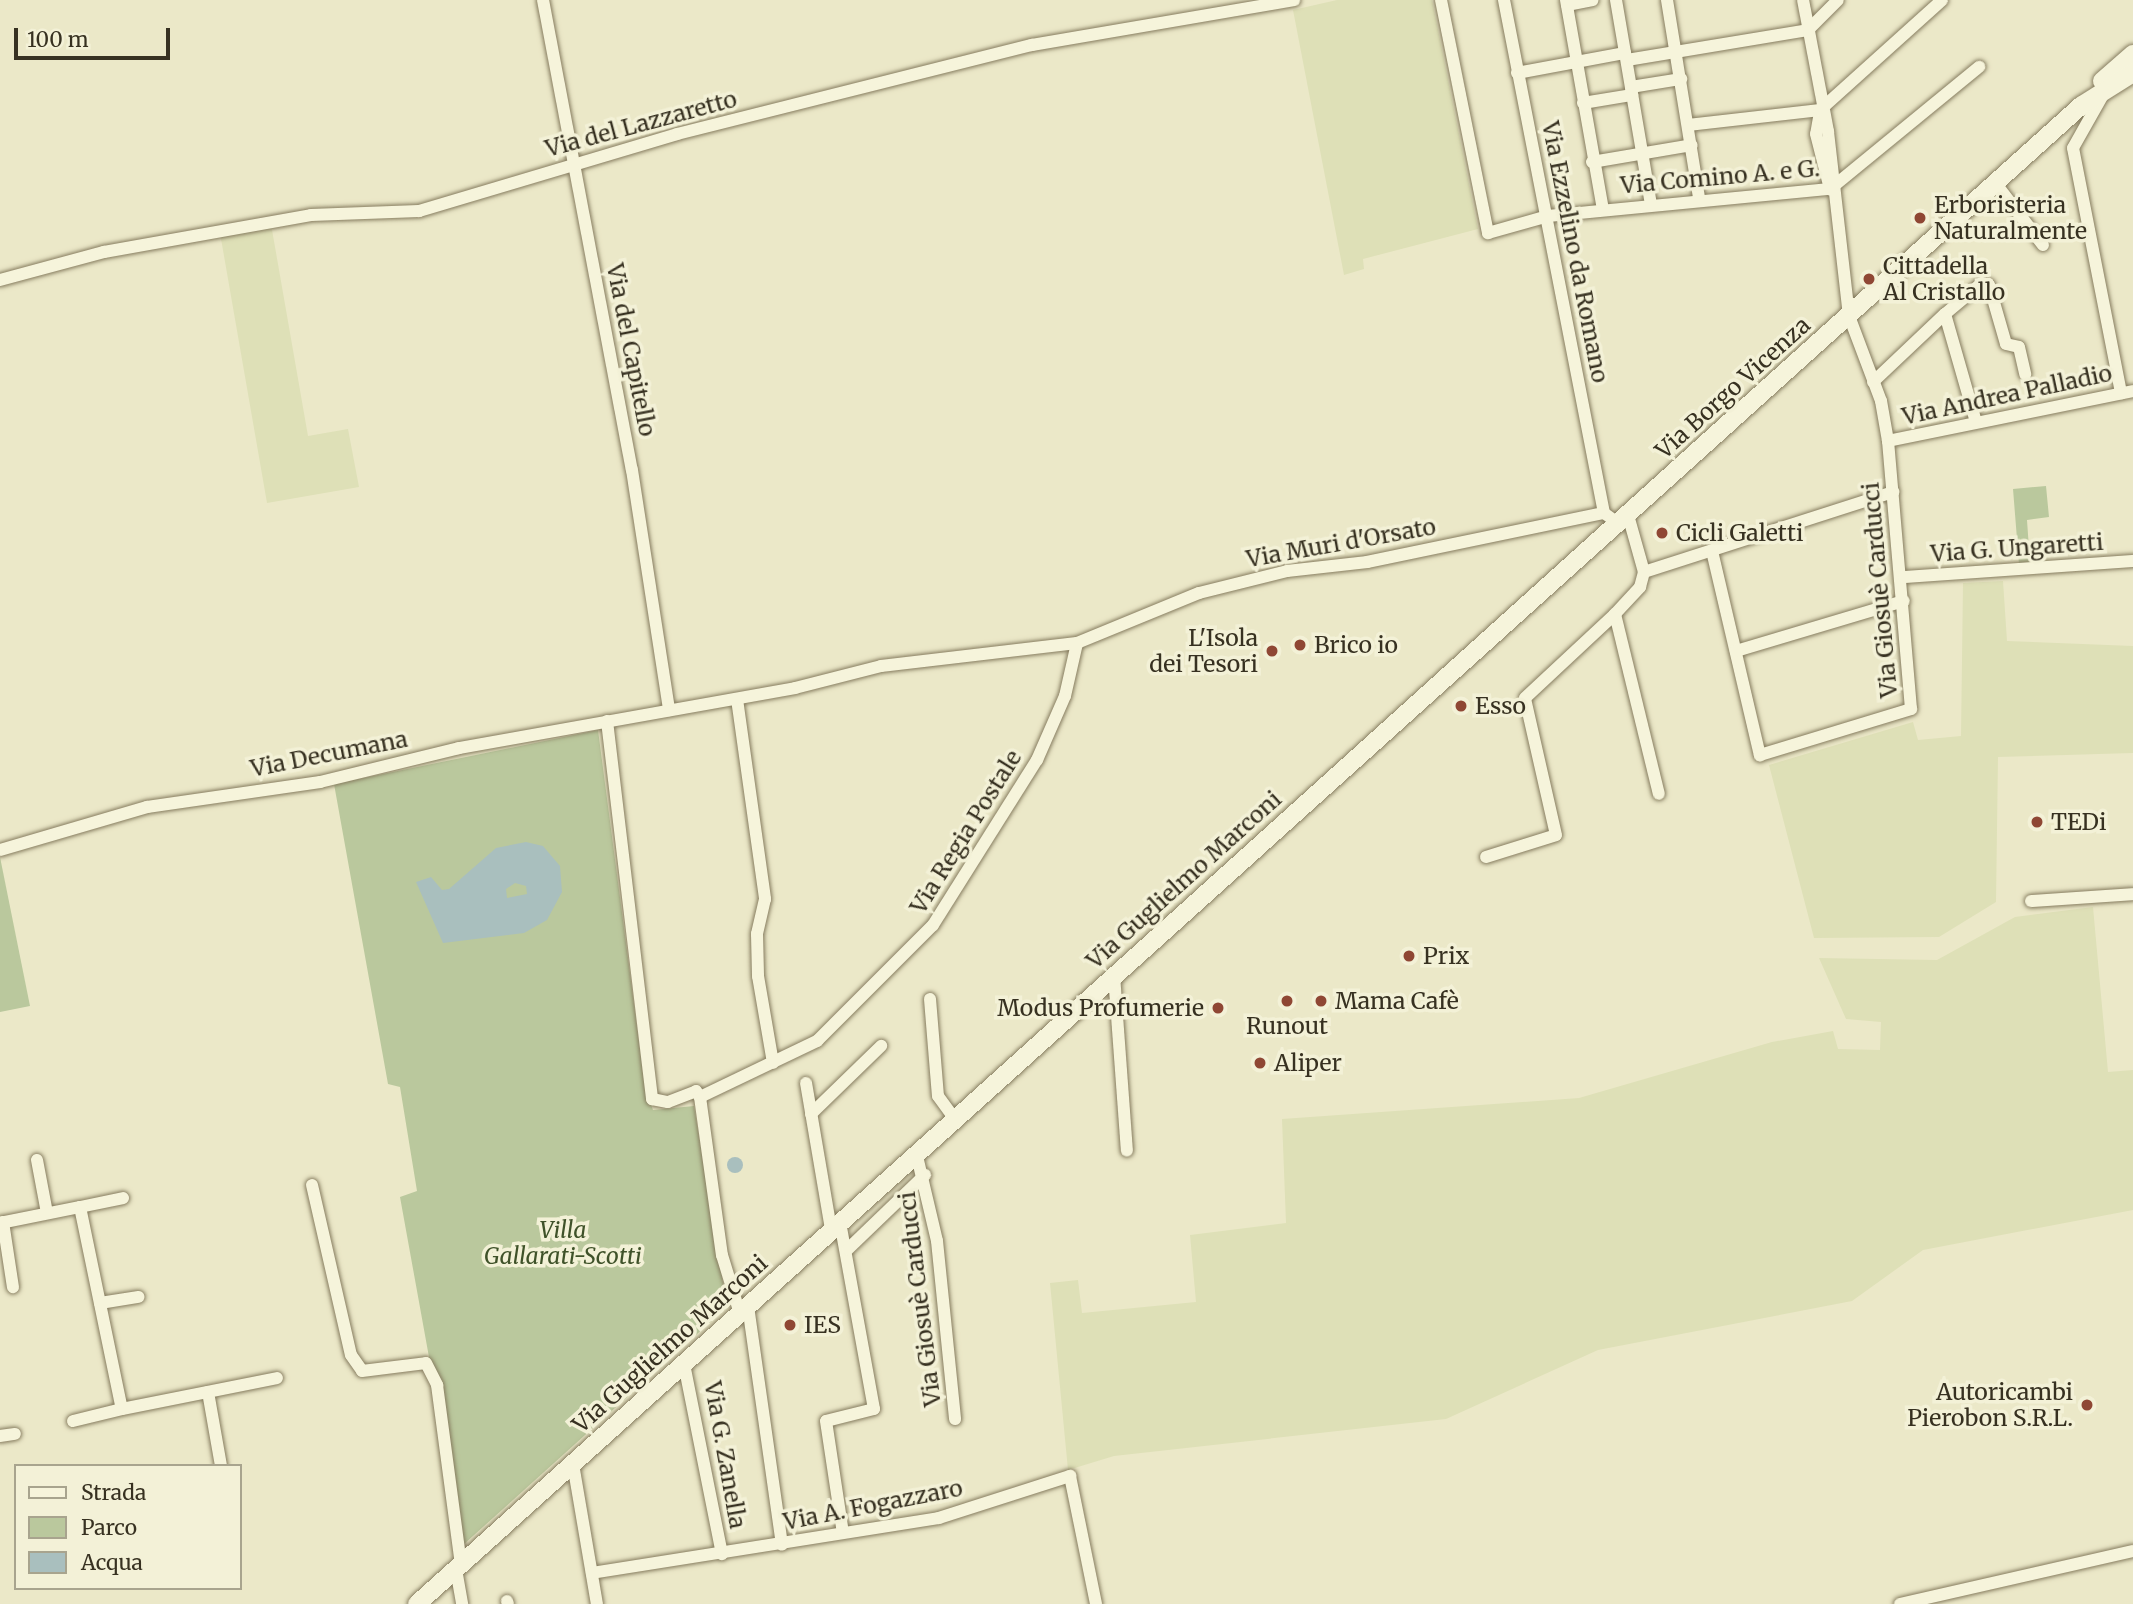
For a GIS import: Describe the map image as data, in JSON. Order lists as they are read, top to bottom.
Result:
{
  "streets": {
    "street": [
      "Via del Lazzaretto",
      "Via Comino A. e G.",
      "Via Ezzelino da Romano",
      "Via del Capitello",
      "Via Borgo Vicenza",
      "Via Andrea Palladio",
      "Via Muri d'Orsato",
      "Via G. Ungaretti",
      "Via Giosuè Carducci",
      "Via Decumana",
      "Via Regia Postale",
      "Via Guglielmo Marconi",
      "Via G. Zanella",
      "Via A. Fogazzaro"
    ]
  },
  "crossings": [
    ["Via del Lazzaretto", "Via del Capitello"],
    ["Via Comino A. e G.", "Via Ezzelino da Romano"],
    ["Via Comino A. e G.", "Via Giosuè Carducci"],
    ["Via Ezzelino da Romano", "Via Borgo Vicenza"],
    ["Via Ezzelino da Romano", "Via Muri d'Orsato"],
    ["Via del Capitello", "Via Decumana"],
    ["Via Borgo Vicenza", "Via Muri d'Orsato"],
    ["Via Borgo Vicenza", "Via Giosuè Carducci"],
    ["Via Borgo Vicenza", "Via Guglielmo Marconi"],
    ["Via Andrea Palladio", "Via Giosuè Carducci"],
    ["Via Muri d'Orsato", "Via Decumana"],
    ["Via Muri d'Orsato", "Via Regia Postale"],
    ["Via G. Ungaretti", "Via Giosuè Carducci"],
    ["Via Giosuè Carducci", "Via Guglielmo Marconi"],
    ["Via Decumana", "Via Regia Postale"],
    ["Via Guglielmo Marconi", "Via G. Zanella"],
    ["Via G. Zanella", "Via A. Fogazzaro"]
  ],
  "parks": ["Villa Gallarati-Scotti"],
  "places": [
    "Erboristeria Naturalmente",
    "Cittadella Al Cristallo",
    "Cicli Galetti",
    "Brico io",
    "L'Isola dei Tesori",
    "Esso",
    "TEDi",
    "Prix",
    "Runout",
    "Mama Cafè",
    "Modus Profumerie",
    "Aliper",
    "IES",
    "Autoricambi Pierobon S.R.L."
  ],
  "legend": ["Strada", "Parco", "Acqua"],
  "scale_bar": "100 m"
}
